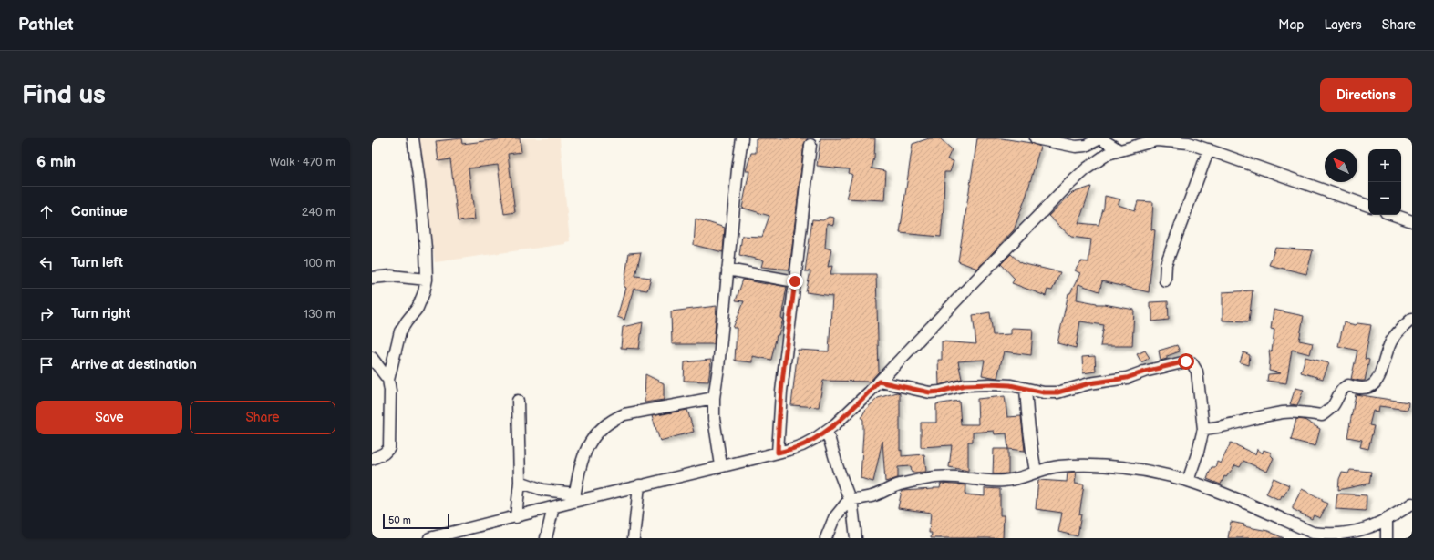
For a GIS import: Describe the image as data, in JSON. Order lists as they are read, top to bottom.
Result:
{
  "scale_bar": "50 m",
  "north": "top left",
  "page": {
    "header": "Pathlet",
    "nav": ["Map", "Layers", "Share"],
    "buttons": [
      "Directions",
      ["Save", "Share"]
    ],
    "title": "Find us",
    "heading": ["6 min", "Walk · 470 m"],
    "map_buttons": ["+", "−"],
    "list": [
      ["Continue", "240 m"],
      ["Turn left", "100 m"],
      ["Turn right", "130 m"],
      "Arrive at destination"
    ],
    "scale": "50 m"
  }
}
